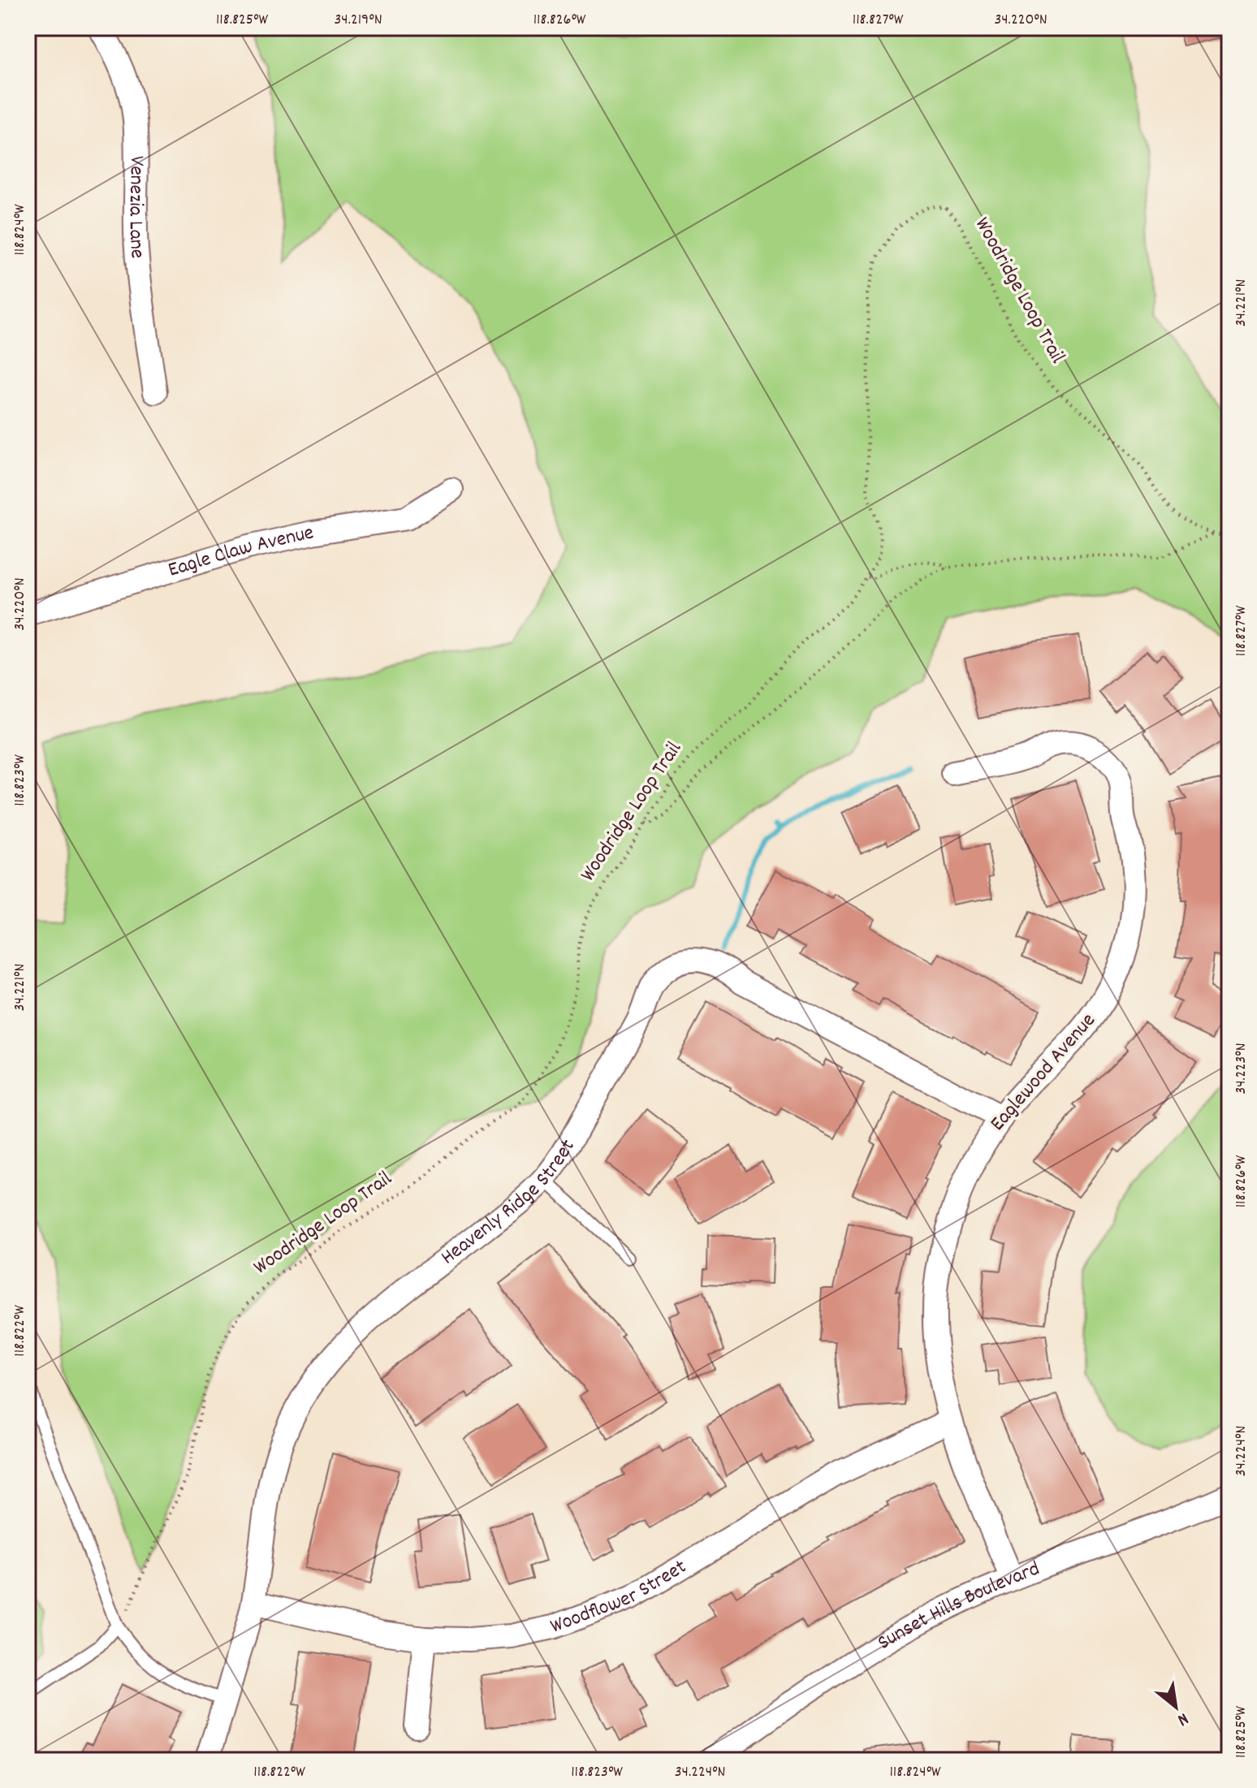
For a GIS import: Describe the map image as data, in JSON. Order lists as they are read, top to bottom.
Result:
{
  "streets": {
    "street": [
      "Venezia Lane",
      "Eagle Claw Avenue",
      "Eaglewood Avenue",
      "Heavenly Ridge Street",
      "Woodflower Street",
      "Sunset Hills Boulevard"
    ],
    "path": ["Woodridge Loop Trail"]
  },
  "crossings": [
    ["Eaglewood Avenue", "Heavenly Ridge Street"],
    ["Eaglewood Avenue", "Woodflower Street"],
    ["Eaglewood Avenue", "Sunset Hills Boulevard"],
    ["Heavenly Ridge Street", "Woodflower Street"]
  ],
  "north": "bottom right",
  "coordinates": [
    "118.825°W",
    "34.219°N",
    "118.826°W",
    "118.827°W",
    "34.220°N",
    "118.824°W",
    "34.221°N",
    "118.823°W",
    "34.223°N",
    "118.822°W",
    "34.224°N"
  ]
}
